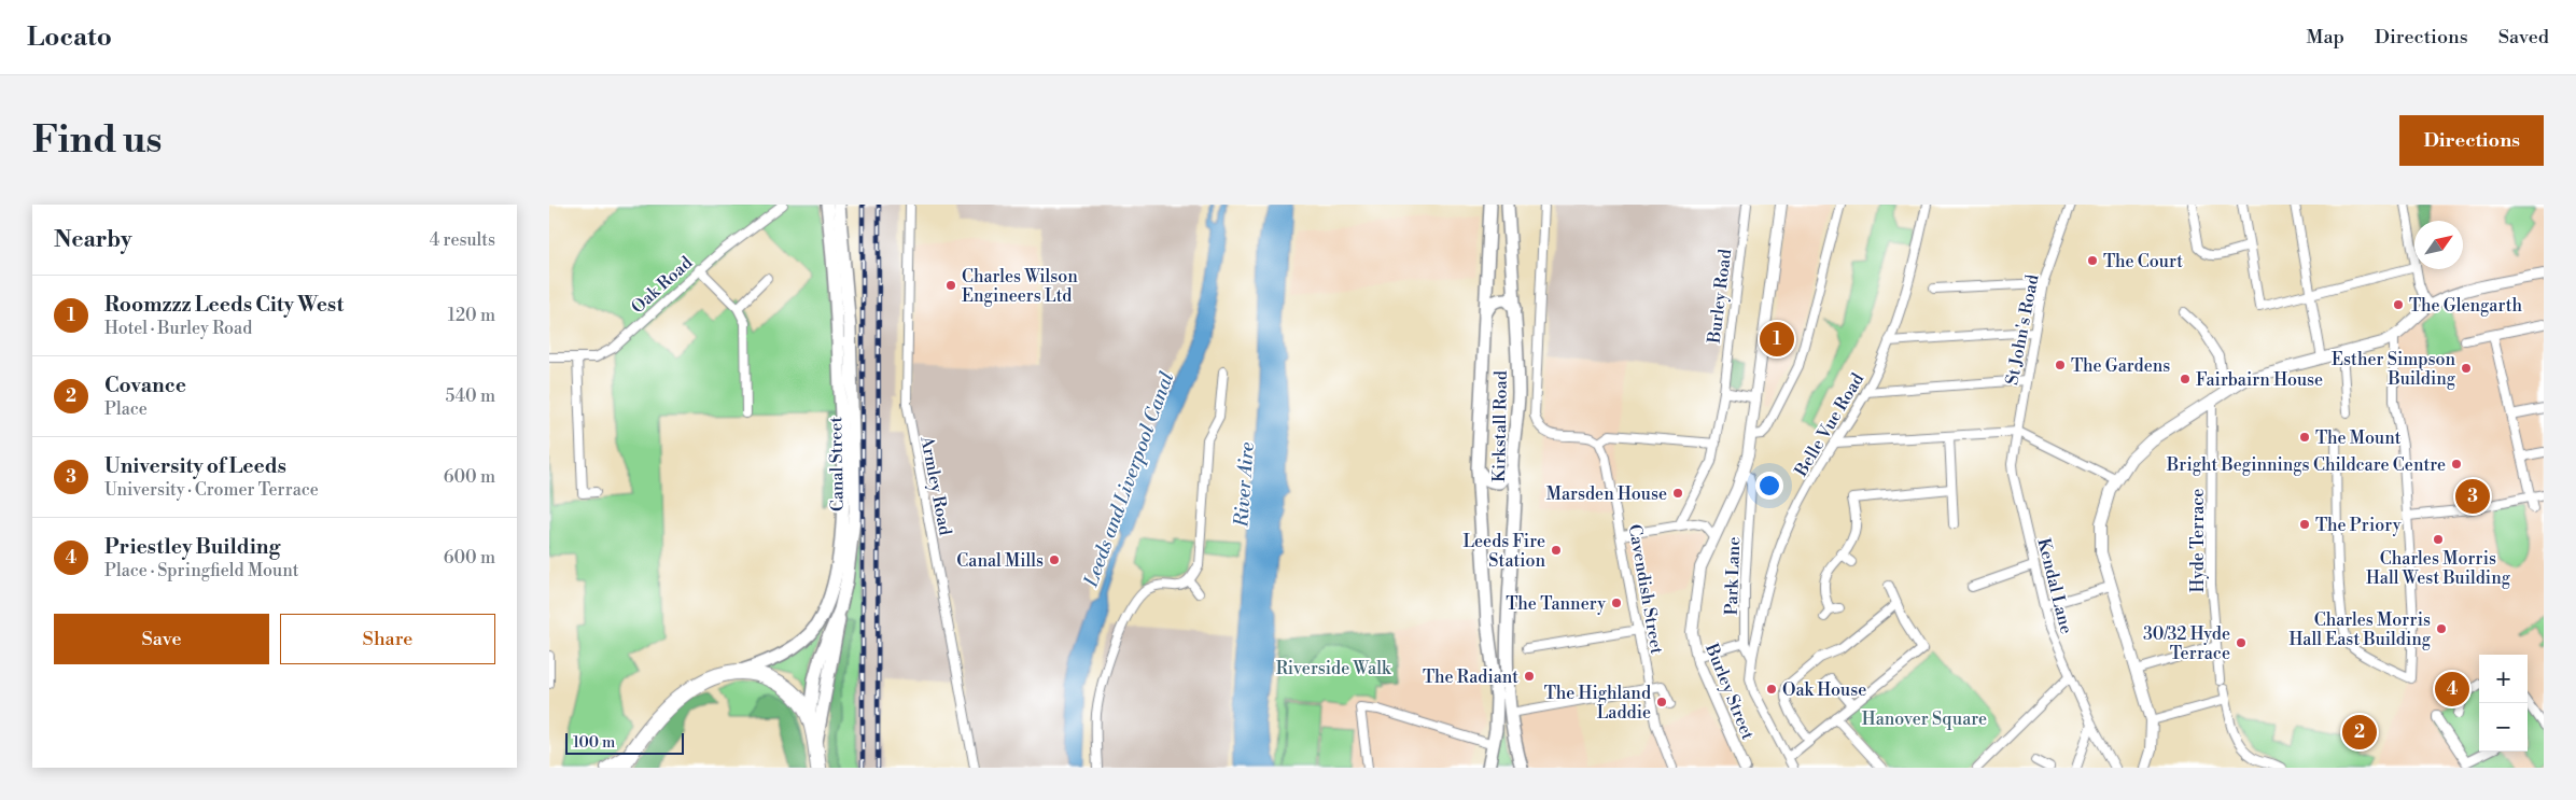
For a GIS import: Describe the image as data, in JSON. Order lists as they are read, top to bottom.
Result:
{
  "streets": {
    "main road": ["Kirkstall Road", "Canal Street"],
    "street": [
      "Oak Road",
      "Burley Road",
      "St John's Road",
      "Belle Vue Road",
      "Armley Road",
      "Hyde Terrace",
      "Park Lane",
      "Kendal Lane",
      "Cavendish Street",
      "Burley Street"
    ]
  },
  "crossings": [
    ["St John's Road", "Kendal Lane"],
    ["Belle Vue Road", "Park Lane"],
    ["Park Lane", "Burley Street"]
  ],
  "water": ["Leeds and Liverpool Canal", "River Aire"],
  "parks": ["Riverside Walk", "Hanover Square"],
  "places": [
    "The Court",
    "Charles Wilson Engineers Ltd",
    "The Glengarth",
    "The Gardens",
    "Esther Simpson Building",
    "Fairbairn House",
    "The Mount",
    "Bright Beginnings Childcare Centre",
    "Marsden House",
    "The Priory",
    "Charles Morris Hall West Building",
    "Leeds Fire Station",
    "Canal Mills",
    "The Tannery",
    "Charles Morris Hall East Building",
    "30/32 Hyde Terrace",
    "The Radiant",
    "Oak House",
    "The Highland Laddie"
  ],
  "scale_bar": "100 m",
  "north": "top right",
  "page": {
    "header": "Locato",
    "nav": ["Map", "Directions", "Saved"],
    "buttons": [
      "Directions",
      ["Save", "Share"]
    ],
    "title": "Find us",
    "heading": ["Nearby", "4 results"],
    "list": [
      {
        "mark": "1",
        "name": "Roomzzz Leeds City West",
        "note": "Hotel · Burley Road",
        "value": "120 m"
      },
      {
        "mark": "2",
        "name": "Covance",
        "note": "Place",
        "value": "540 m"
      },
      {
        "mark": "3",
        "name": "University of Leeds",
        "note": "University · Cromer Terrace",
        "value": "600 m"
      },
      {
        "mark": "4",
        "name": "Priestley Building",
        "note": "Place · Springfield Mount",
        "value": "600 m"
      }
    ],
    "pins": [
      "1",
      "3",
      "4",
      "2"
    ],
    "map_buttons": ["+", "−"],
    "scale": "100 m"
  }
}
